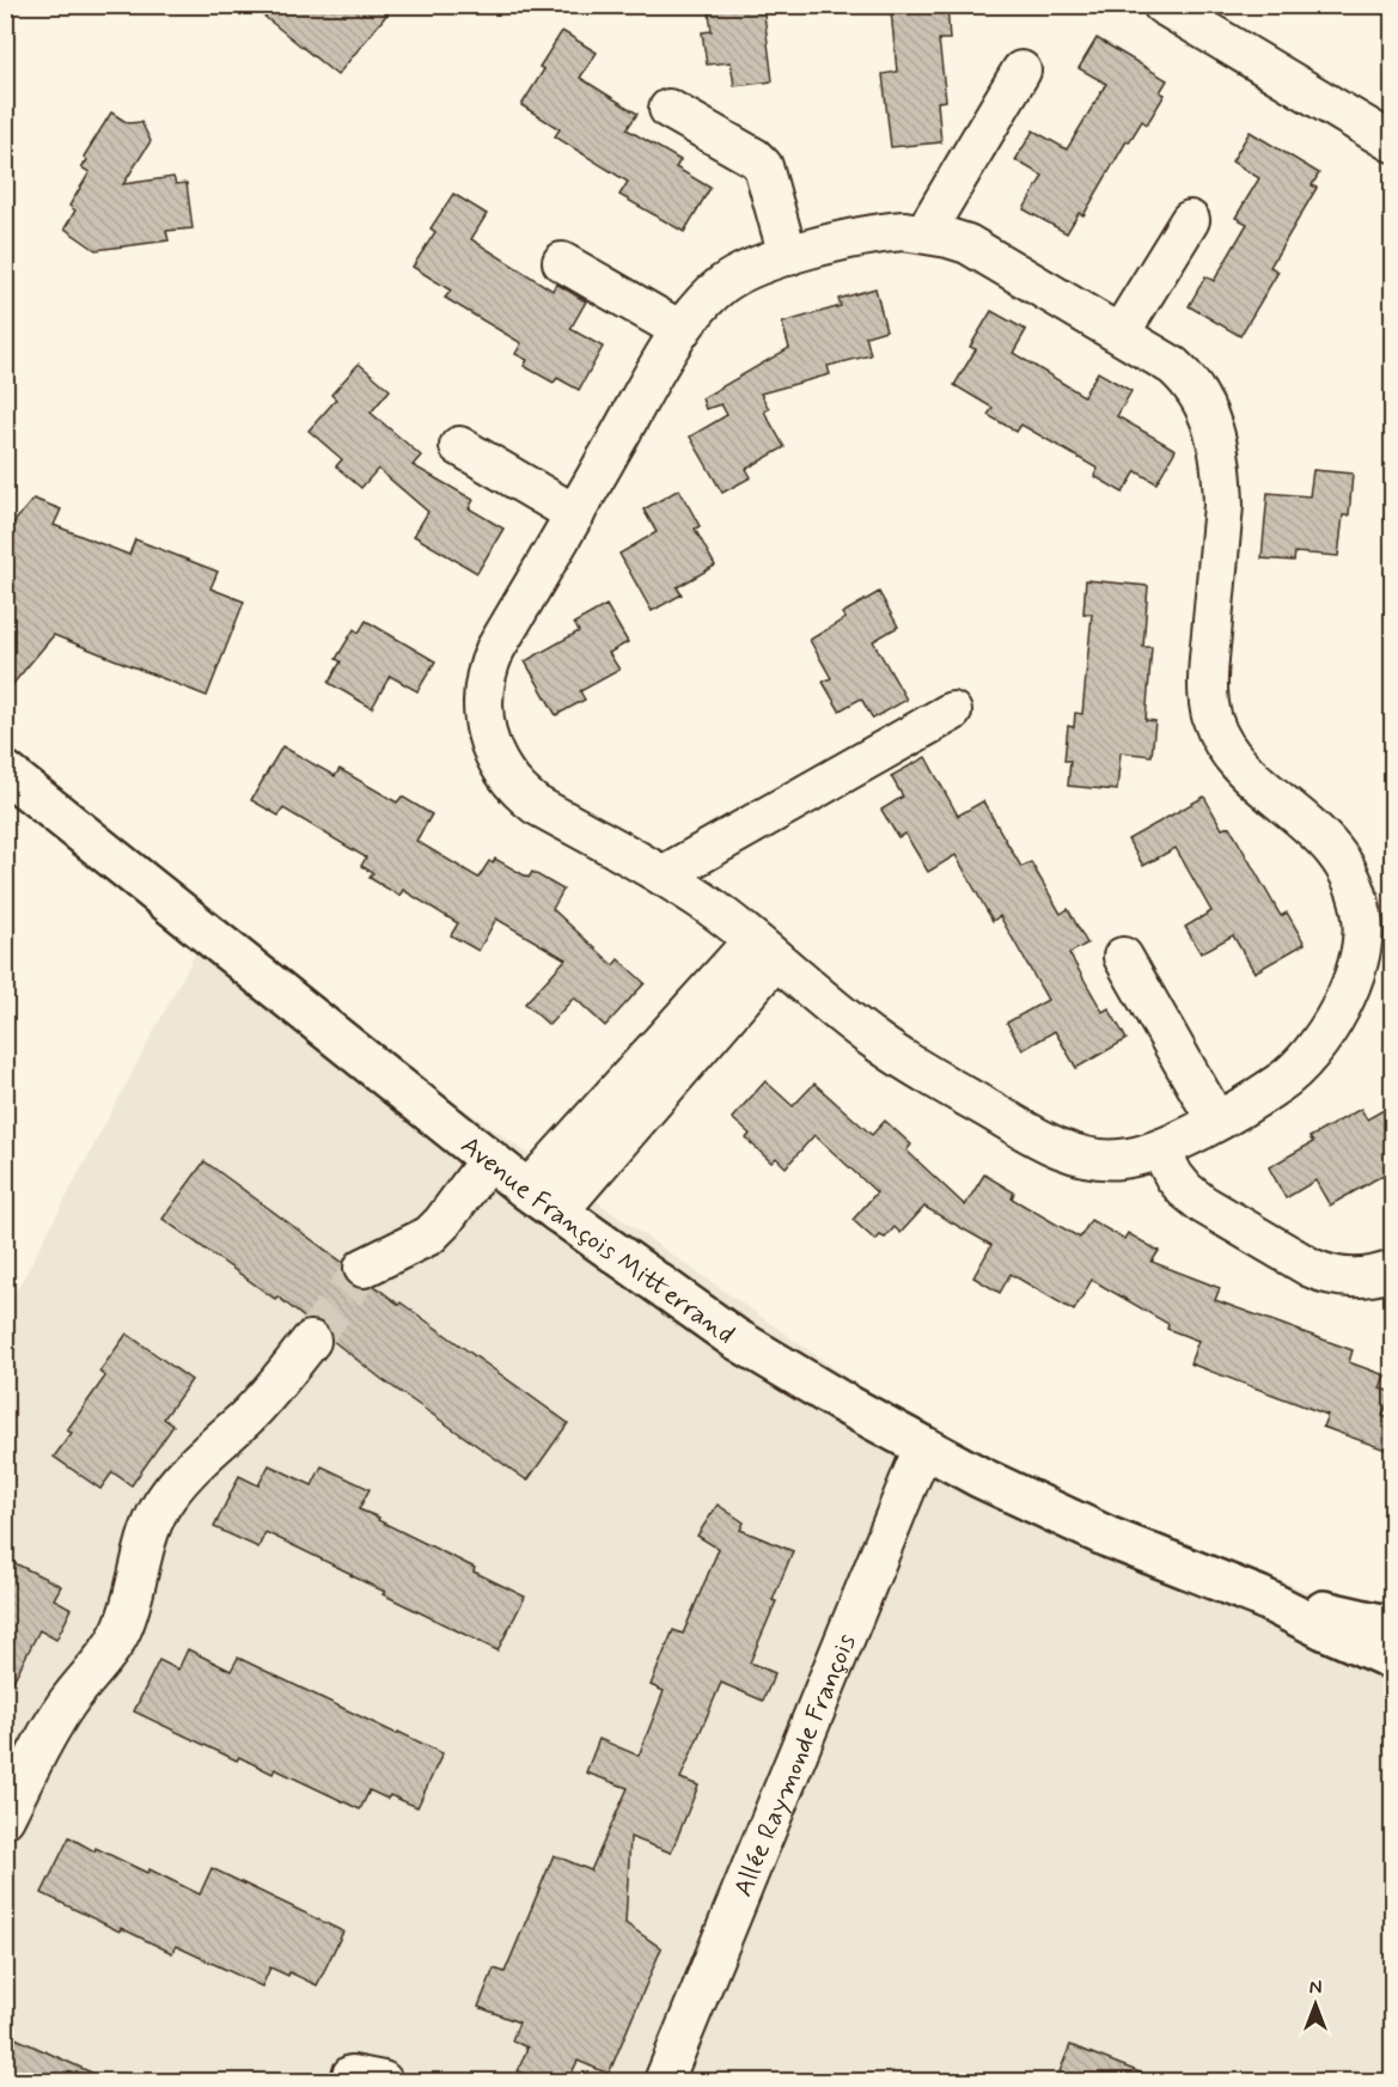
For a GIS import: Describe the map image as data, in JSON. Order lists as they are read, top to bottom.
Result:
{
  "streets": {
    "street": ["Avenue François Mitterrand", "Allée Raymonde François"]
  },
  "crossings": [
    ["Avenue François Mitterrand", "Allée Raymonde François"]
  ],
  "north": "top"
}
